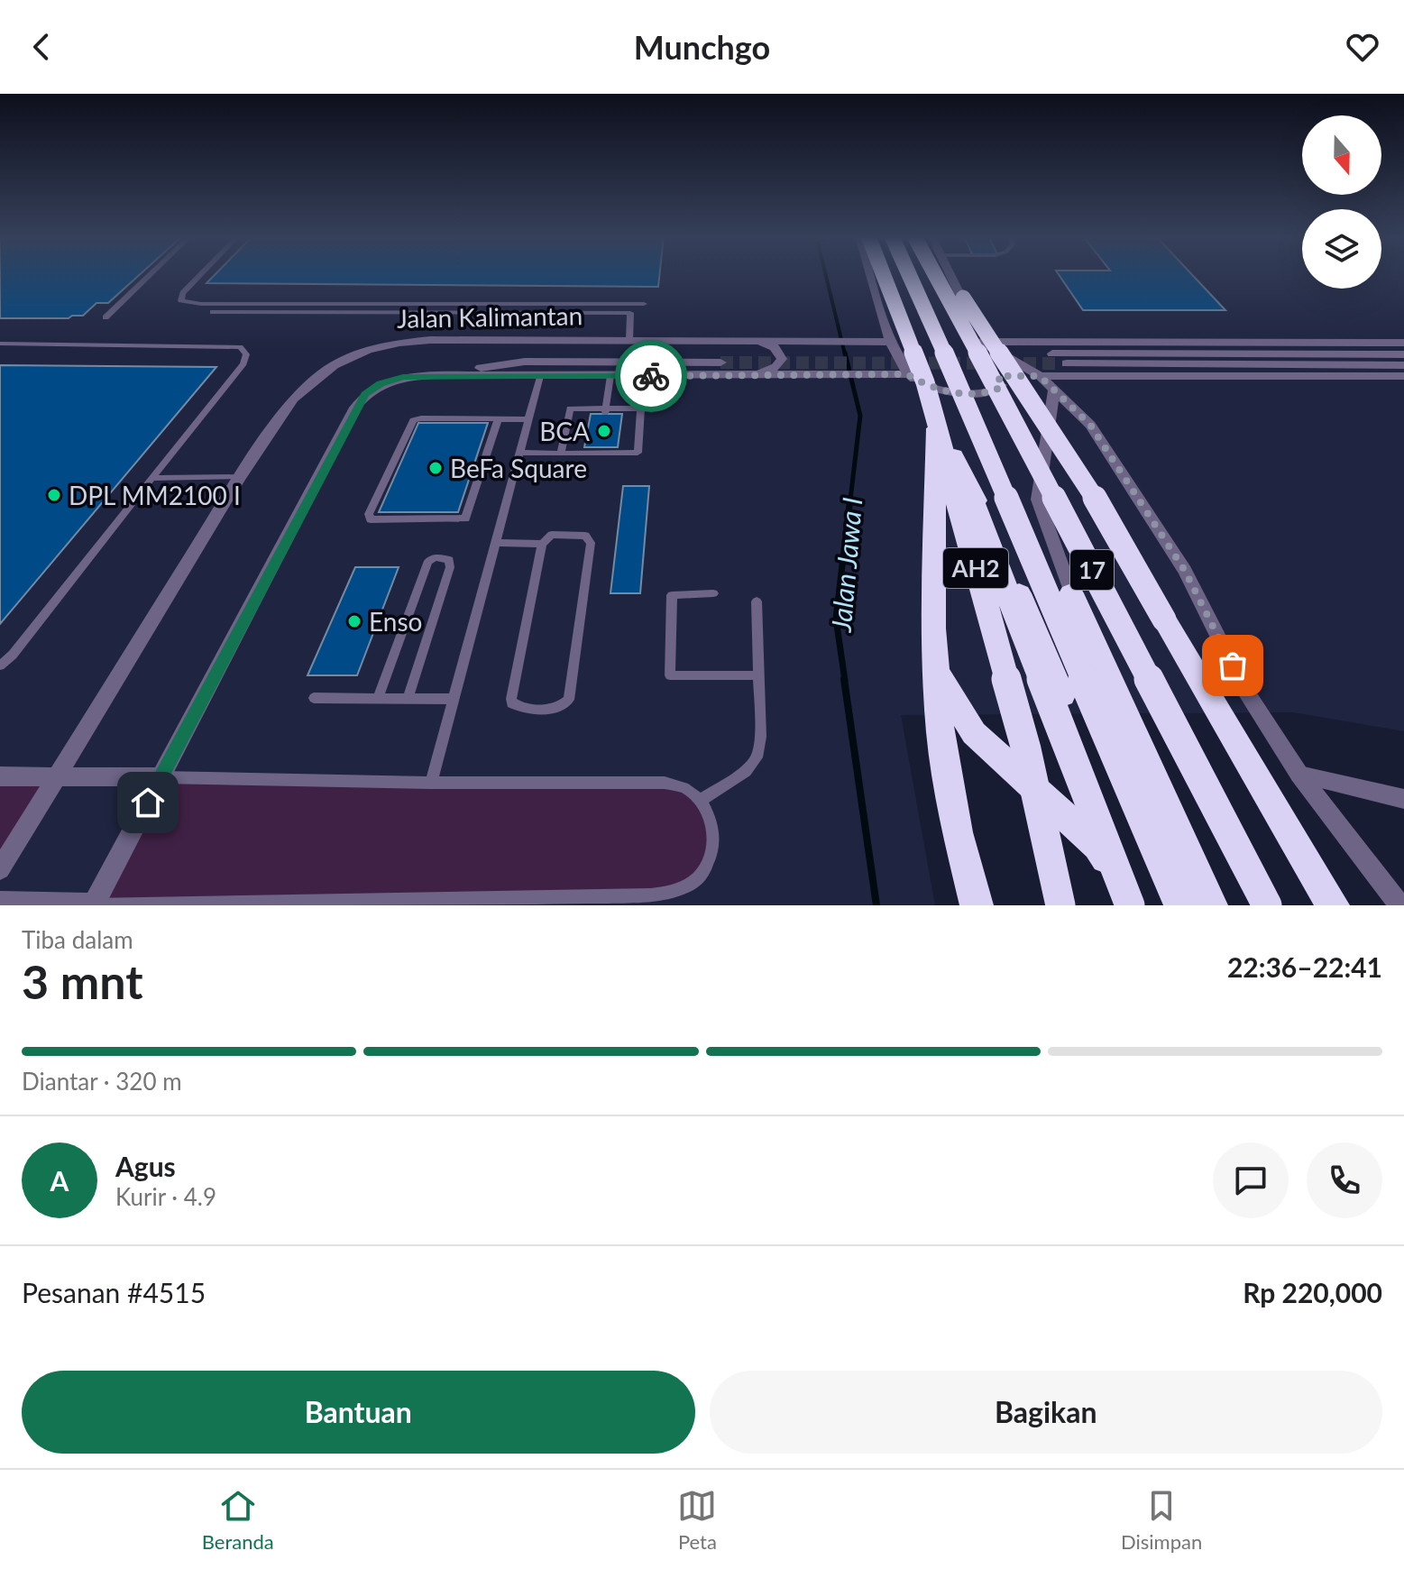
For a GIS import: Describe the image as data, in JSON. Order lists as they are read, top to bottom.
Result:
{
  "streets": {
    "highway": ["AH2", "17"],
    "street": ["Jalan Kalimantan"]
  },
  "water": ["Jalan Jawa I"],
  "places": [
    "BCA",
    "BeFa Square",
    "DPL MM2100 I",
    "Enso"
  ],
  "north": "bottom",
  "page": {
    "header": "Munchgo",
    "heading": ["3 mnt", "Tiba dalam", "22:36–22:41"],
    "panel": [
      "Agus",
      "Kurir · 4.9",
      "Pesanan #4515",
      "Rp 220,000"
    ],
    "bar": "Diantar · 320 m",
    "round": "A",
    "buttons": ["Bantuan", "Bagikan"],
    "tabs": ["Beranda", "Peta", "Disimpan"]
  }
}
